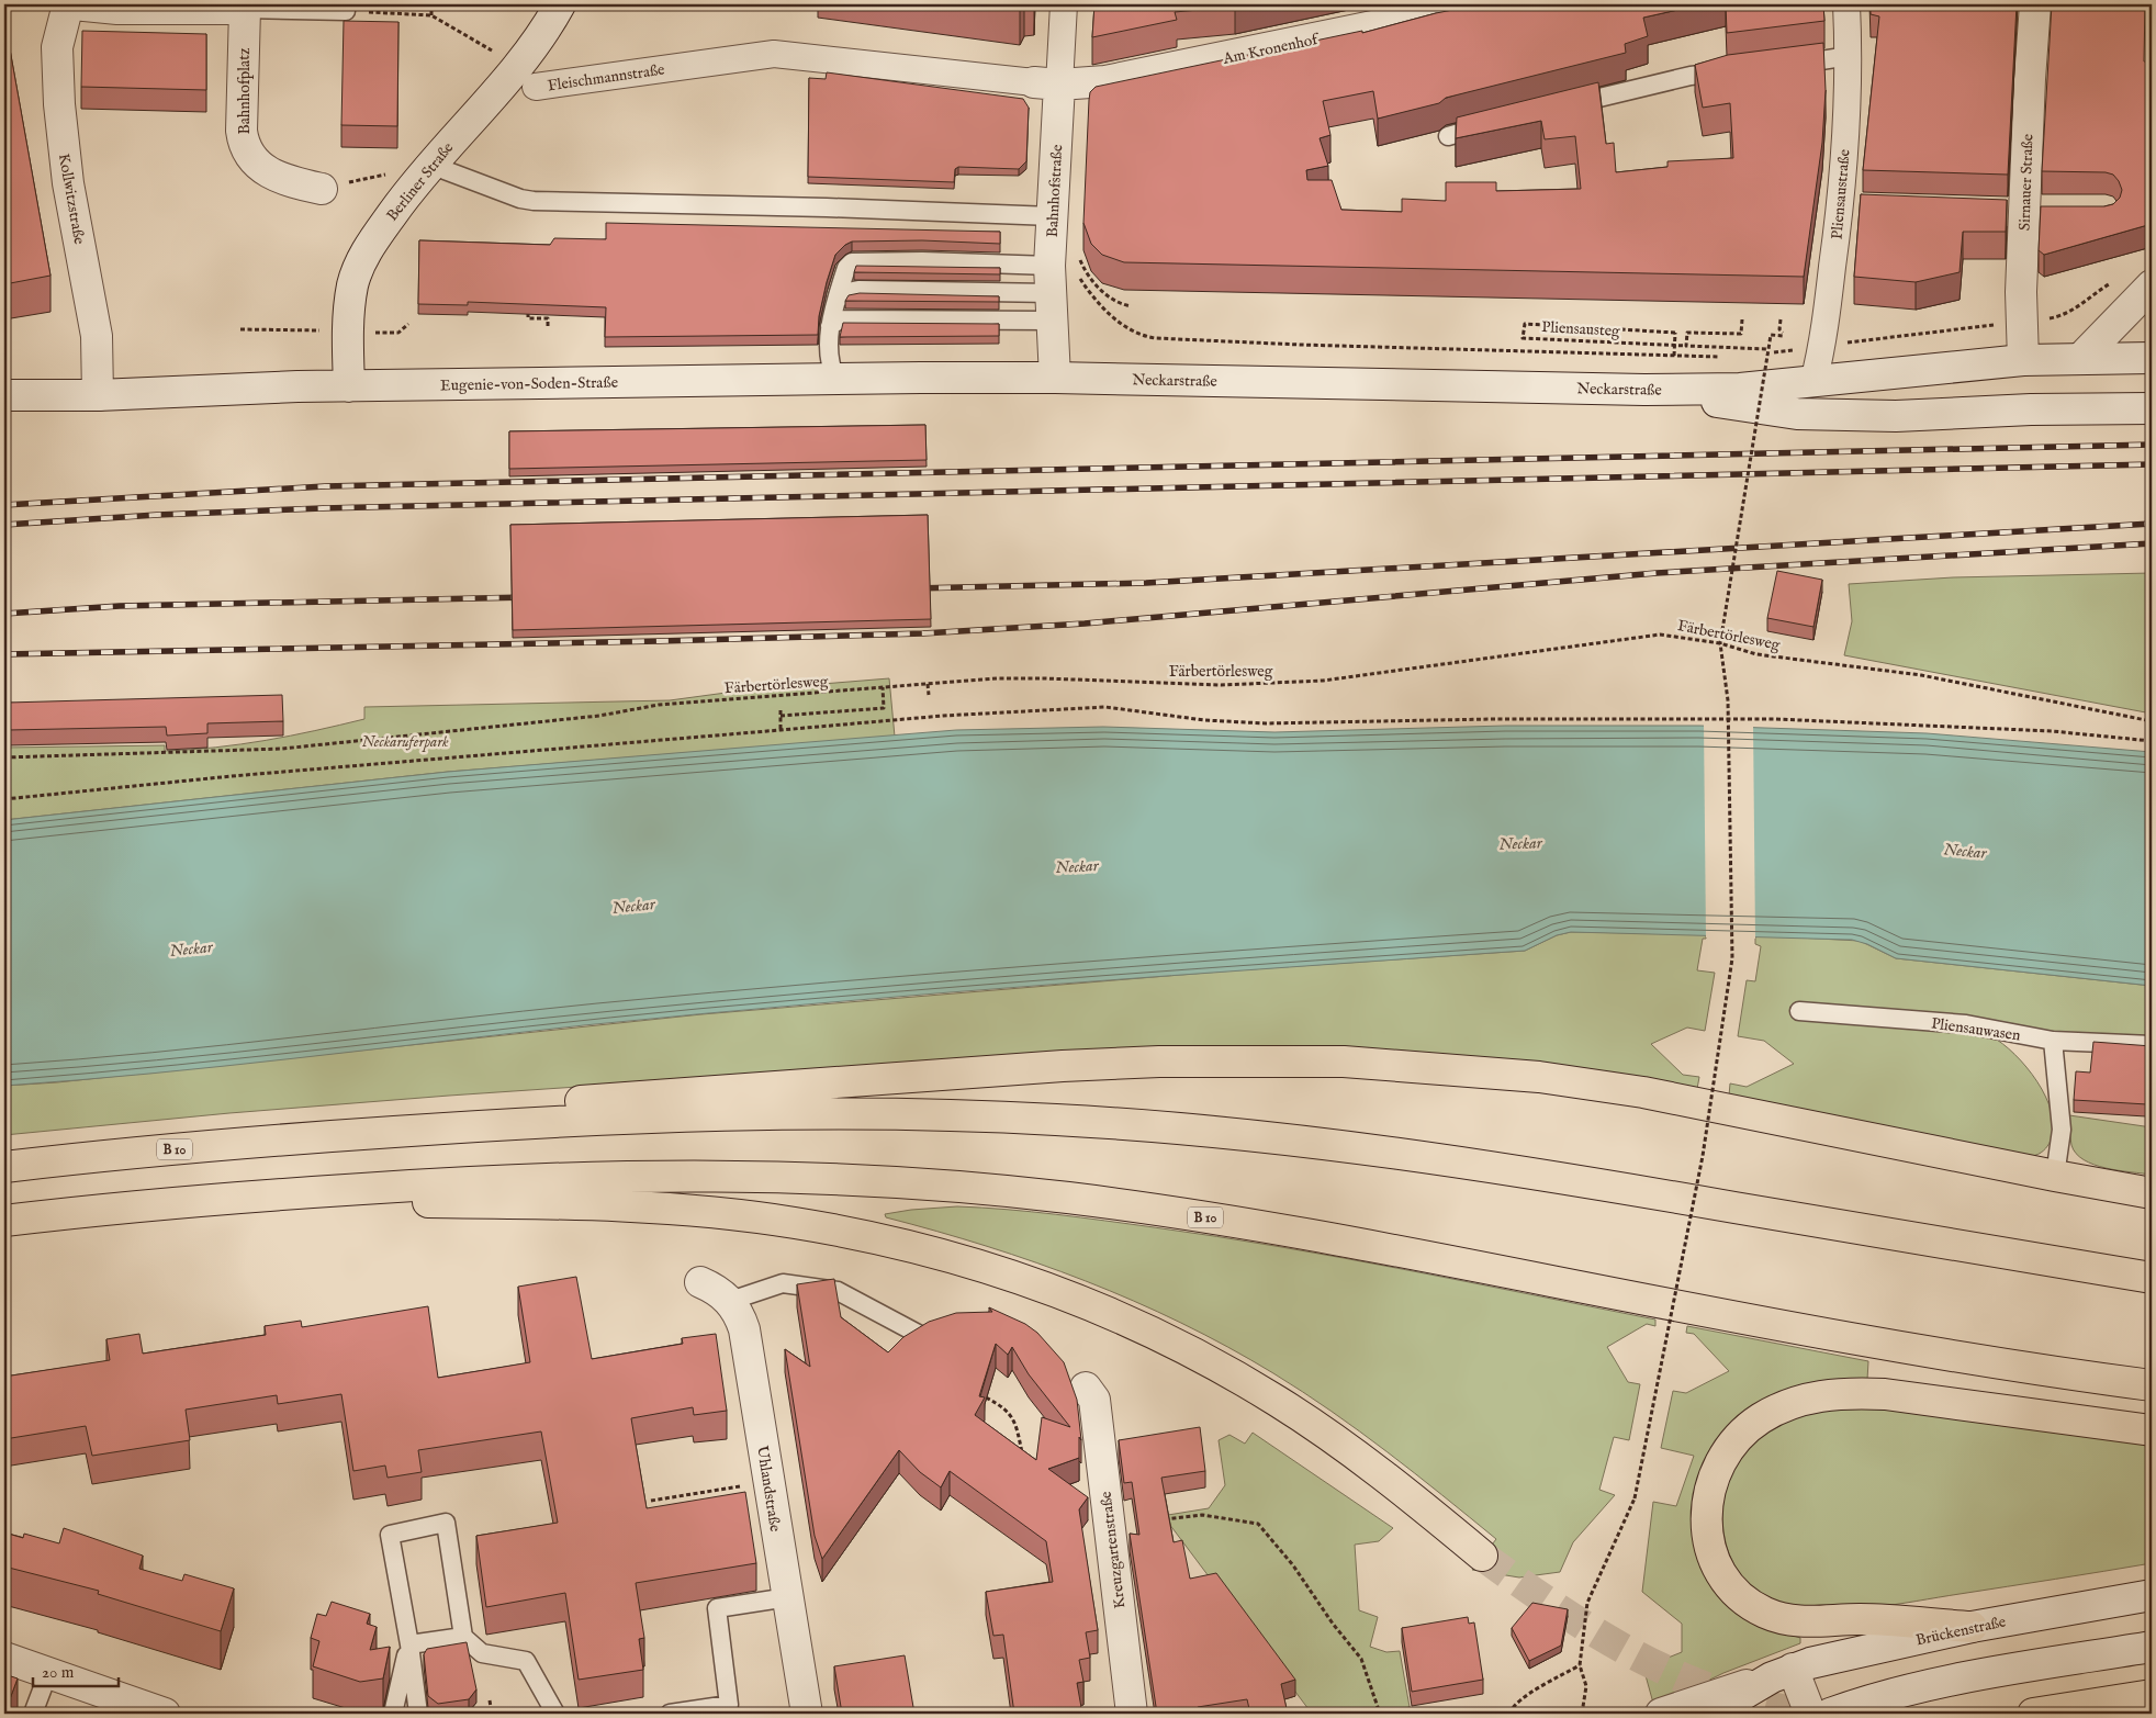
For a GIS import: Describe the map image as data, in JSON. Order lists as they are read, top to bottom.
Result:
{
  "streets": {
    "highway": ["B 10"],
    "main road": [
      "Am Kronenhof",
      "Bahnhofplatz",
      "Berliner Straße",
      "Sirnauer Straße",
      "Bahnhofstraße",
      "Kollwitzstraße",
      "Neckarstraße",
      "Eugenie-von-Soden-Straße",
      "Uhlandstraße",
      "Kreuzgartenstraße",
      "Brückenstraße"
    ],
    "street": ["Fleischmannstraße", "Pliensaustraße"],
    "lane": ["Pliensauwasen"],
    "path": ["Pliensausteg", "Färbertörlesweg"]
  },
  "crossings": [
    ["Am Kronenhof", "Fleischmannstraße"],
    ["Am Kronenhof", "Bahnhofstraße"],
    ["Fleischmannstraße", "Berliner Straße"],
    ["Fleischmannstraße", "Bahnhofstraße"],
    ["Berliner Straße", "Eugenie-von-Soden-Straße"],
    ["Sirnauer Straße", "Neckarstraße"],
    ["Bahnhofstraße", "Neckarstraße"],
    ["Bahnhofstraße", "Eugenie-von-Soden-Straße"],
    ["Pliensaustraße", "Neckarstraße"],
    ["Kollwitzstraße", "Eugenie-von-Soden-Straße"],
    ["Neckarstraße", "Eugenie-von-Soden-Straße"]
  ],
  "water": ["Neckar"],
  "parks": ["Neckaruferpark"],
  "scale_bar": "20 m"
}
